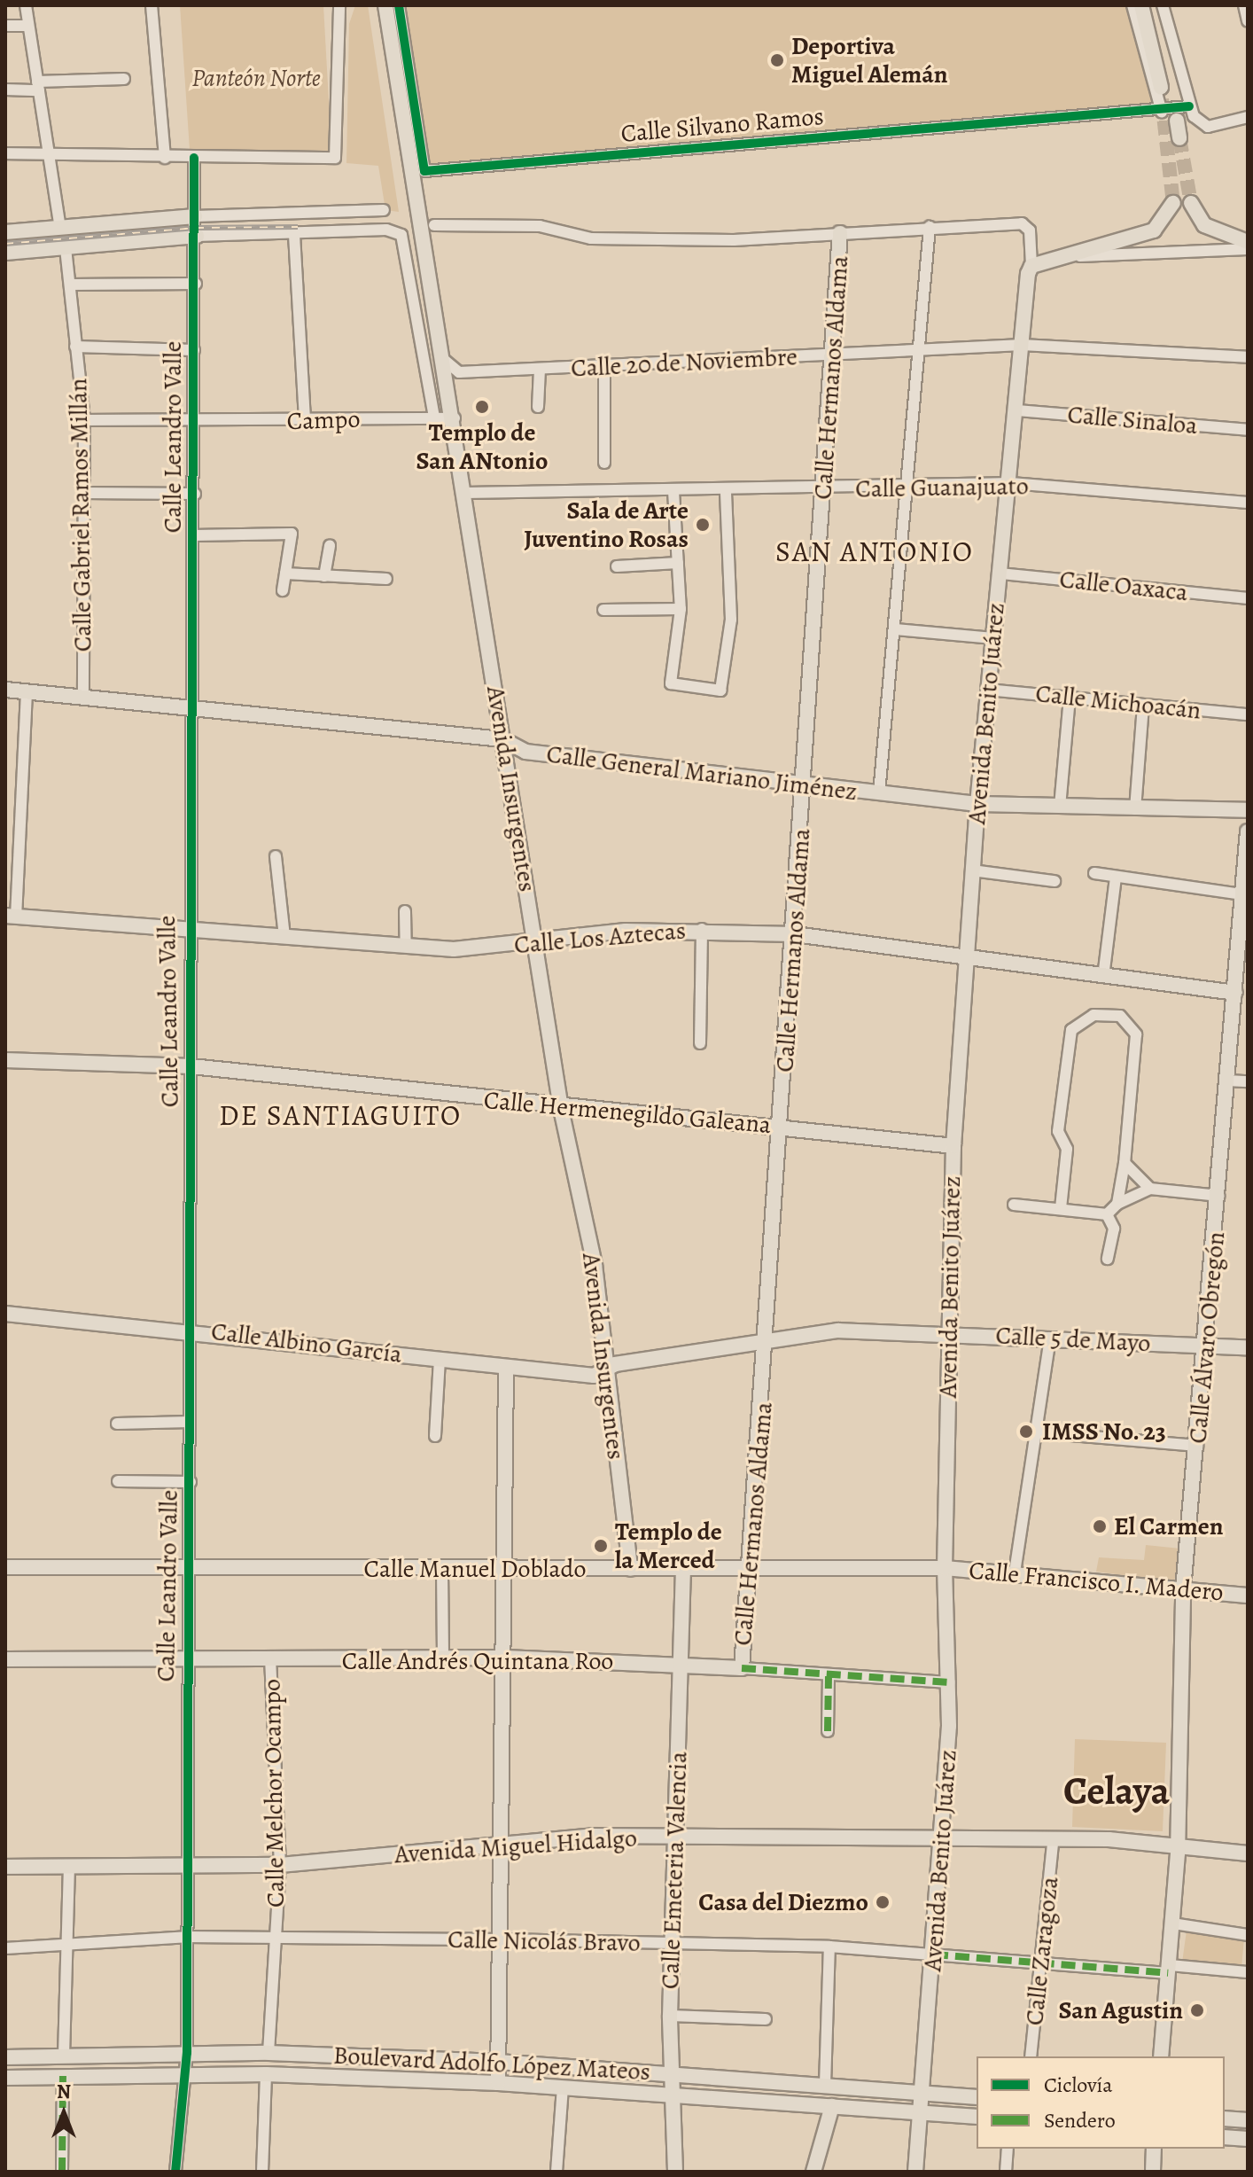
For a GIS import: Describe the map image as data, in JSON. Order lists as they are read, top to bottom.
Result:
{
  "streets": {
    "main road": [
      "Calle Hermanos Aldama",
      "Avenida Benito Juárez",
      "Calle General Mariano Jiménez",
      "Avenida Insurgentes",
      "Calle Los Aztecas",
      "Calle Hermenegildo Galeana",
      "Calle Álvaro Obregón",
      "Calle 5 de Mayo",
      "Calle Albino García",
      "Calle Manuel Doblado",
      "Calle Francisco I. Madero",
      "Calle Andrés Quintana Roo",
      "Avenida Miguel Hidalgo",
      "Calle Emeteria Valencia",
      "Boulevard Adolfo López Mateos"
    ],
    "street": [
      "Calle Silvano Ramos",
      "Calle 20 de Noviembre",
      "Campo",
      "Calle Sinaloa",
      "Calle Leandro Valle",
      "Calle Guanajuato",
      "Calle Gabriel Ramos Millán",
      "Calle Oaxaca",
      "Calle Michoacán",
      "Calle Melchor Ocampo",
      "Calle Nicolás Bravo",
      "Calle Zaragoza"
    ]
  },
  "crossings": [
    ["Calle Silvano Ramos", "Avenida Insurgentes"],
    ["Calle 20 de Noviembre", "Calle Hermanos Aldama"],
    ["Calle 20 de Noviembre", "Avenida Benito Juárez"],
    ["Calle Hermanos Aldama", "Calle Guanajuato"],
    ["Calle Hermanos Aldama", "Calle General Mariano Jiménez"],
    ["Calle Hermanos Aldama", "Calle Los Aztecas"],
    ["Calle Hermanos Aldama", "Calle Hermenegildo Galeana"],
    ["Calle Hermanos Aldama", "Calle 5 de Mayo"],
    ["Calle Hermanos Aldama", "Calle Manuel Doblado"],
    ["Calle Hermanos Aldama", "Calle Andrés Quintana Roo"],
    ["Campo", "Calle Leandro Valle"],
    ["Campo", "Calle Gabriel Ramos Millán"],
    ["Campo", "Avenida Insurgentes"],
    ["Calle Sinaloa", "Avenida Benito Juárez"],
    ["Calle Leandro Valle", "Calle General Mariano Jiménez"],
    ["Calle Leandro Valle", "Calle Los Aztecas"],
    ["Calle Leandro Valle", "Calle Hermenegildo Galeana"],
    ["Calle Leandro Valle", "Calle Albino García"],
    ["Calle Leandro Valle", "Calle Manuel Doblado"],
    ["Calle Leandro Valle", "Calle Andrés Quintana Roo"],
    ["Calle Leandro Valle", "Avenida Miguel Hidalgo"],
    ["Calle Leandro Valle", "Calle Nicolás Bravo"],
    ["Calle Leandro Valle", "Boulevard Adolfo López Mateos"],
    ["Calle Guanajuato", "Avenida Benito Juárez"],
    ["Calle Guanajuato", "Avenida Insurgentes"],
    ["Calle Gabriel Ramos Millán", "Calle General Mariano Jiménez"],
    ["Calle Oaxaca", "Avenida Benito Juárez"],
    ["Calle Michoacán", "Avenida Benito Juárez"],
    ["Avenida Benito Juárez", "Calle General Mariano Jiménez"],
    ["Avenida Benito Juárez", "Calle Los Aztecas"],
    ["Avenida Benito Juárez", "Calle Hermenegildo Galeana"],
    ["Avenida Benito Juárez", "Calle 5 de Mayo"],
    ["Avenida Benito Juárez", "Calle Manuel Doblado"],
    ["Avenida Benito Juárez", "Calle Francisco I. Madero"],
    ["Avenida Benito Juárez", "Calle Andrés Quintana Roo"],
    ["Avenida Benito Juárez", "Avenida Miguel Hidalgo"],
    ["Avenida Benito Juárez", "Calle Nicolás Bravo"],
    ["Avenida Benito Juárez", "Boulevard Adolfo López Mateos"],
    ["Calle General Mariano Jiménez", "Avenida Insurgentes"],
    ["Avenida Insurgentes", "Calle Los Aztecas"],
    ["Avenida Insurgentes", "Calle Hermenegildo Galeana"],
    ["Avenida Insurgentes", "Calle 5 de Mayo"],
    ["Avenida Insurgentes", "Calle Albino García"],
    ["Avenida Insurgentes", "Calle Manuel Doblado"],
    ["Calle Los Aztecas", "Calle Álvaro Obregón"],
    ["Calle Álvaro Obregón", "Calle 5 de Mayo"],
    ["Calle Álvaro Obregón", "Calle Francisco I. Madero"],
    ["Calle Álvaro Obregón", "Avenida Miguel Hidalgo"],
    ["Calle Álvaro Obregón", "Calle Nicolás Bravo"],
    ["Calle 5 de Mayo", "Calle Albino García"],
    ["Calle Manuel Doblado", "Calle Francisco I. Madero"],
    ["Calle Manuel Doblado", "Calle Emeteria Valencia"],
    ["Calle Andrés Quintana Roo", "Calle Melchor Ocampo"],
    ["Calle Andrés Quintana Roo", "Calle Emeteria Valencia"],
    ["Calle Melchor Ocampo", "Avenida Miguel Hidalgo"],
    ["Calle Melchor Ocampo", "Calle Nicolás Bravo"],
    ["Calle Melchor Ocampo", "Boulevard Adolfo López Mateos"],
    ["Avenida Miguel Hidalgo", "Calle Emeteria Valencia"],
    ["Avenida Miguel Hidalgo", "Calle Zaragoza"],
    ["Calle Emeteria Valencia", "Calle Nicolás Bravo"],
    ["Calle Emeteria Valencia", "Boulevard Adolfo López Mateos"],
    ["Calle Nicolás Bravo", "Calle Zaragoza"]
  ],
  "districts": ["SAN ANTONIO", "DE SANTIAGUITO", "Celaya"],
  "parks": ["Panteón Norte"],
  "places": [
    "Deportiva Miguel Alemán",
    "Templo de San ANtonio",
    "Sala de Arte Juventino Rosas",
    "IMSS No. 23",
    "El Carmen",
    "Templo de la Merced",
    "Casa del Diezmo",
    "San Agustin"
  ],
  "legend": ["Ciclovía", "Sendero"],
  "north": "top"
}
